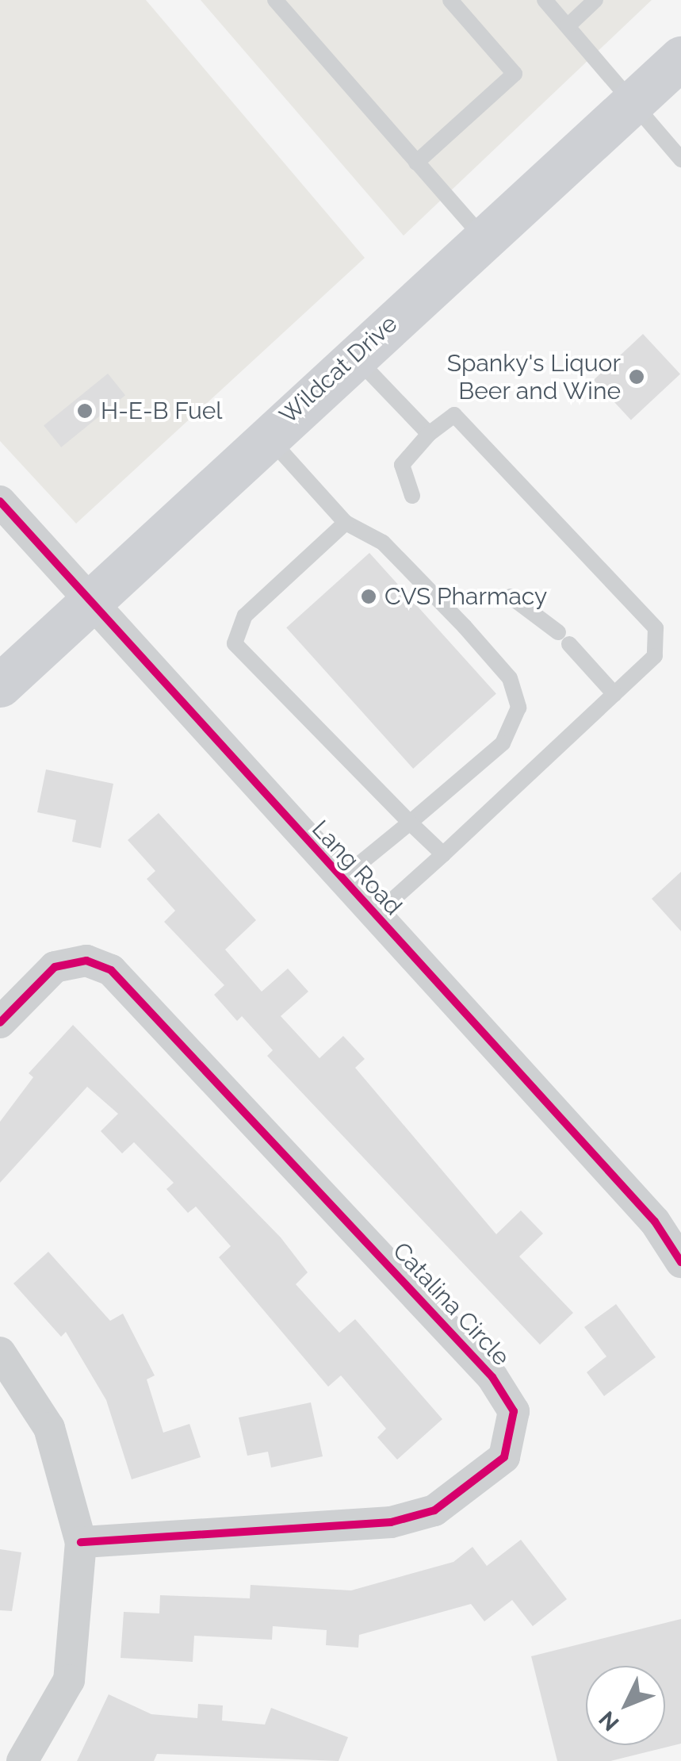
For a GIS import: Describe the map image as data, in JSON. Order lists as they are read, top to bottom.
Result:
{
  "streets": {
    "main road": ["Wildcat Drive"],
    "street": ["Lang Road", "Catalina Circle"]
  },
  "crossings": [
    ["Wildcat Drive", "Lang Road"]
  ],
  "places": ["Spanky's Liquor Beer and Wine", "H-E-B Fuel", "CVS Pharmacy"],
  "north": "bottom left"
}
